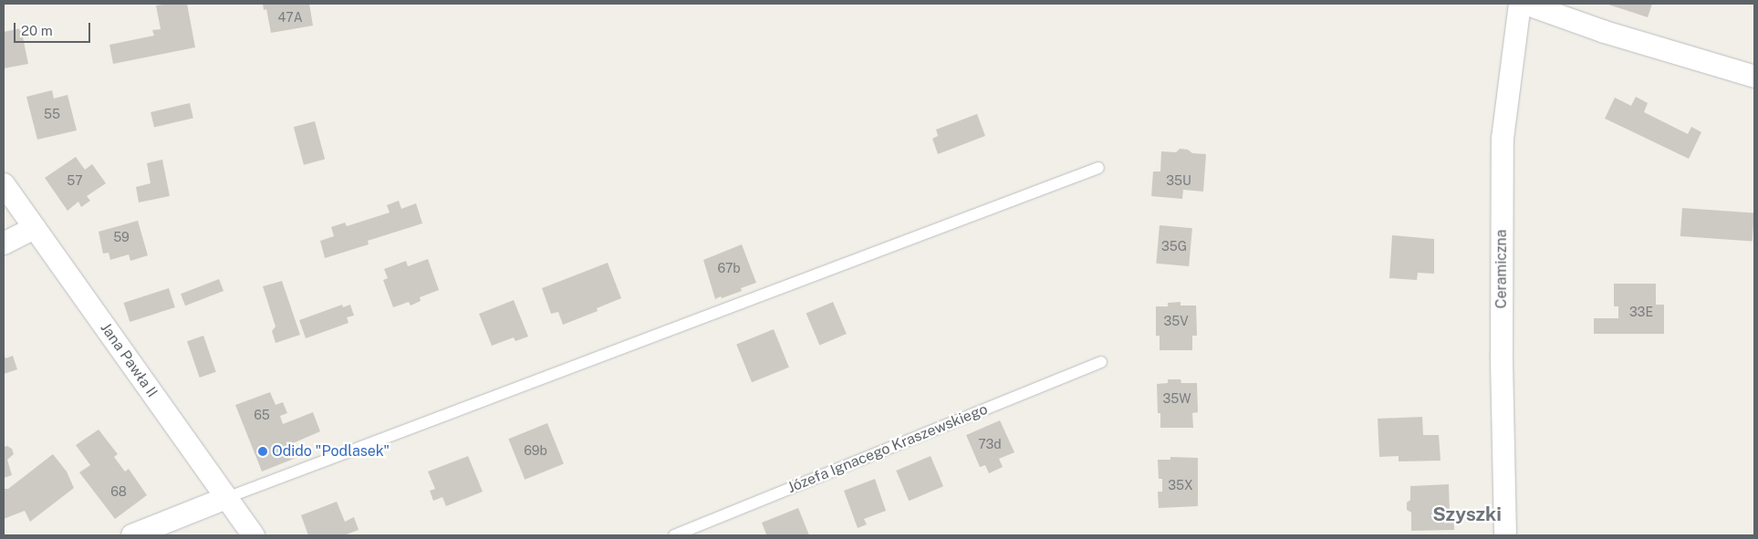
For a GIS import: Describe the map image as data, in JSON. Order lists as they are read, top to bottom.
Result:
{
  "streets": {
    "street": ["Ceramiczna", "Jana Pawła II"],
    "lane": ["Józefa Ignacego Kraszewskiego"]
  },
  "districts": ["Szyszki"],
  "places": ["Odido \"Podlasek\""],
  "house_numbers": [
    "47A",
    "55",
    "57",
    "35U",
    "59",
    "35G",
    "67b",
    "33E",
    "35V",
    "35W",
    "65",
    "73d",
    "69b",
    "35X",
    "68"
  ],
  "scale_bar": "20 m"
}
